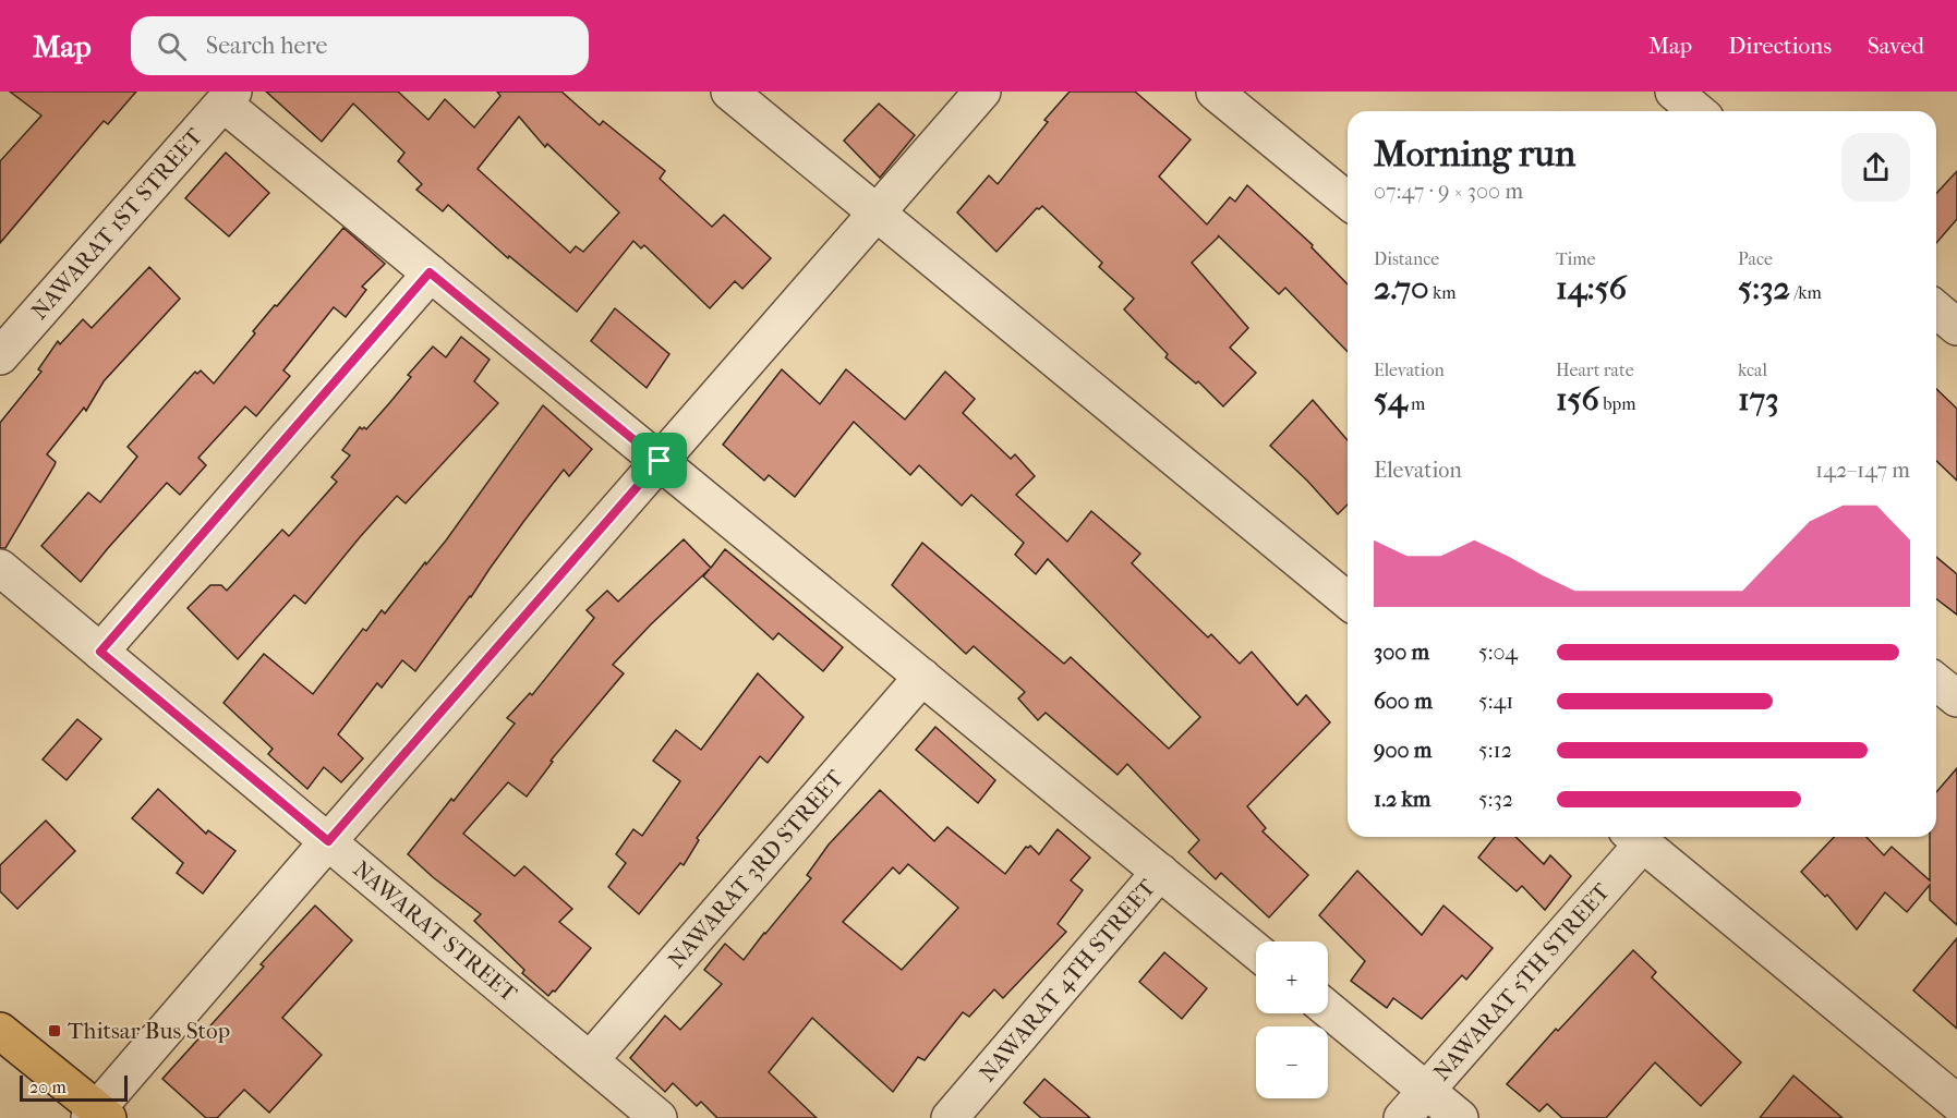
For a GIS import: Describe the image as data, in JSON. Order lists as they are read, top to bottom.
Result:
{
  "streets": {
    "street": [
      "NAWARAT 1ST STREET",
      "NAWARAT 3RD STREET",
      "NAWARAT STREET",
      "NAWARAT 4TH STREET",
      "NAWARAT 5TH STREET"
    ]
  },
  "crossings": [
    ["NAWARAT 3RD STREET", "NAWARAT STREET"]
  ],
  "places": {
    "transit": ["Thitsar Bus Stop"]
  },
  "scale_bar": "20 m",
  "page": {
    "header": "Map",
    "search": "Search here",
    "nav": ["Map", "Directions", "Saved"],
    "heading": ["Morning run", "07:47 · 9 × 300 m"],
    "stats": [
      ["Distance", "2.70 km"],
      ["Time", "14:56"],
      ["Pace", "5:32 /km"],
      ["Elevation", "54 m"],
      ["Heart rate", "156 bpm"],
      ["kcal", "173"]
    ],
    "chart": ["Elevation", "142–147 m"],
    "list": [
      {
        "name": "300 m",
        "note": "5:04"
      },
      {
        "name": "600 m",
        "note": "5:41"
      },
      {
        "name": "900 m",
        "note": "5:12"
      },
      {
        "name": "1.2 km",
        "note": "5:32"
      }
    ],
    "map_buttons": ["+", "−"],
    "scale": "20 m"
  }
}
